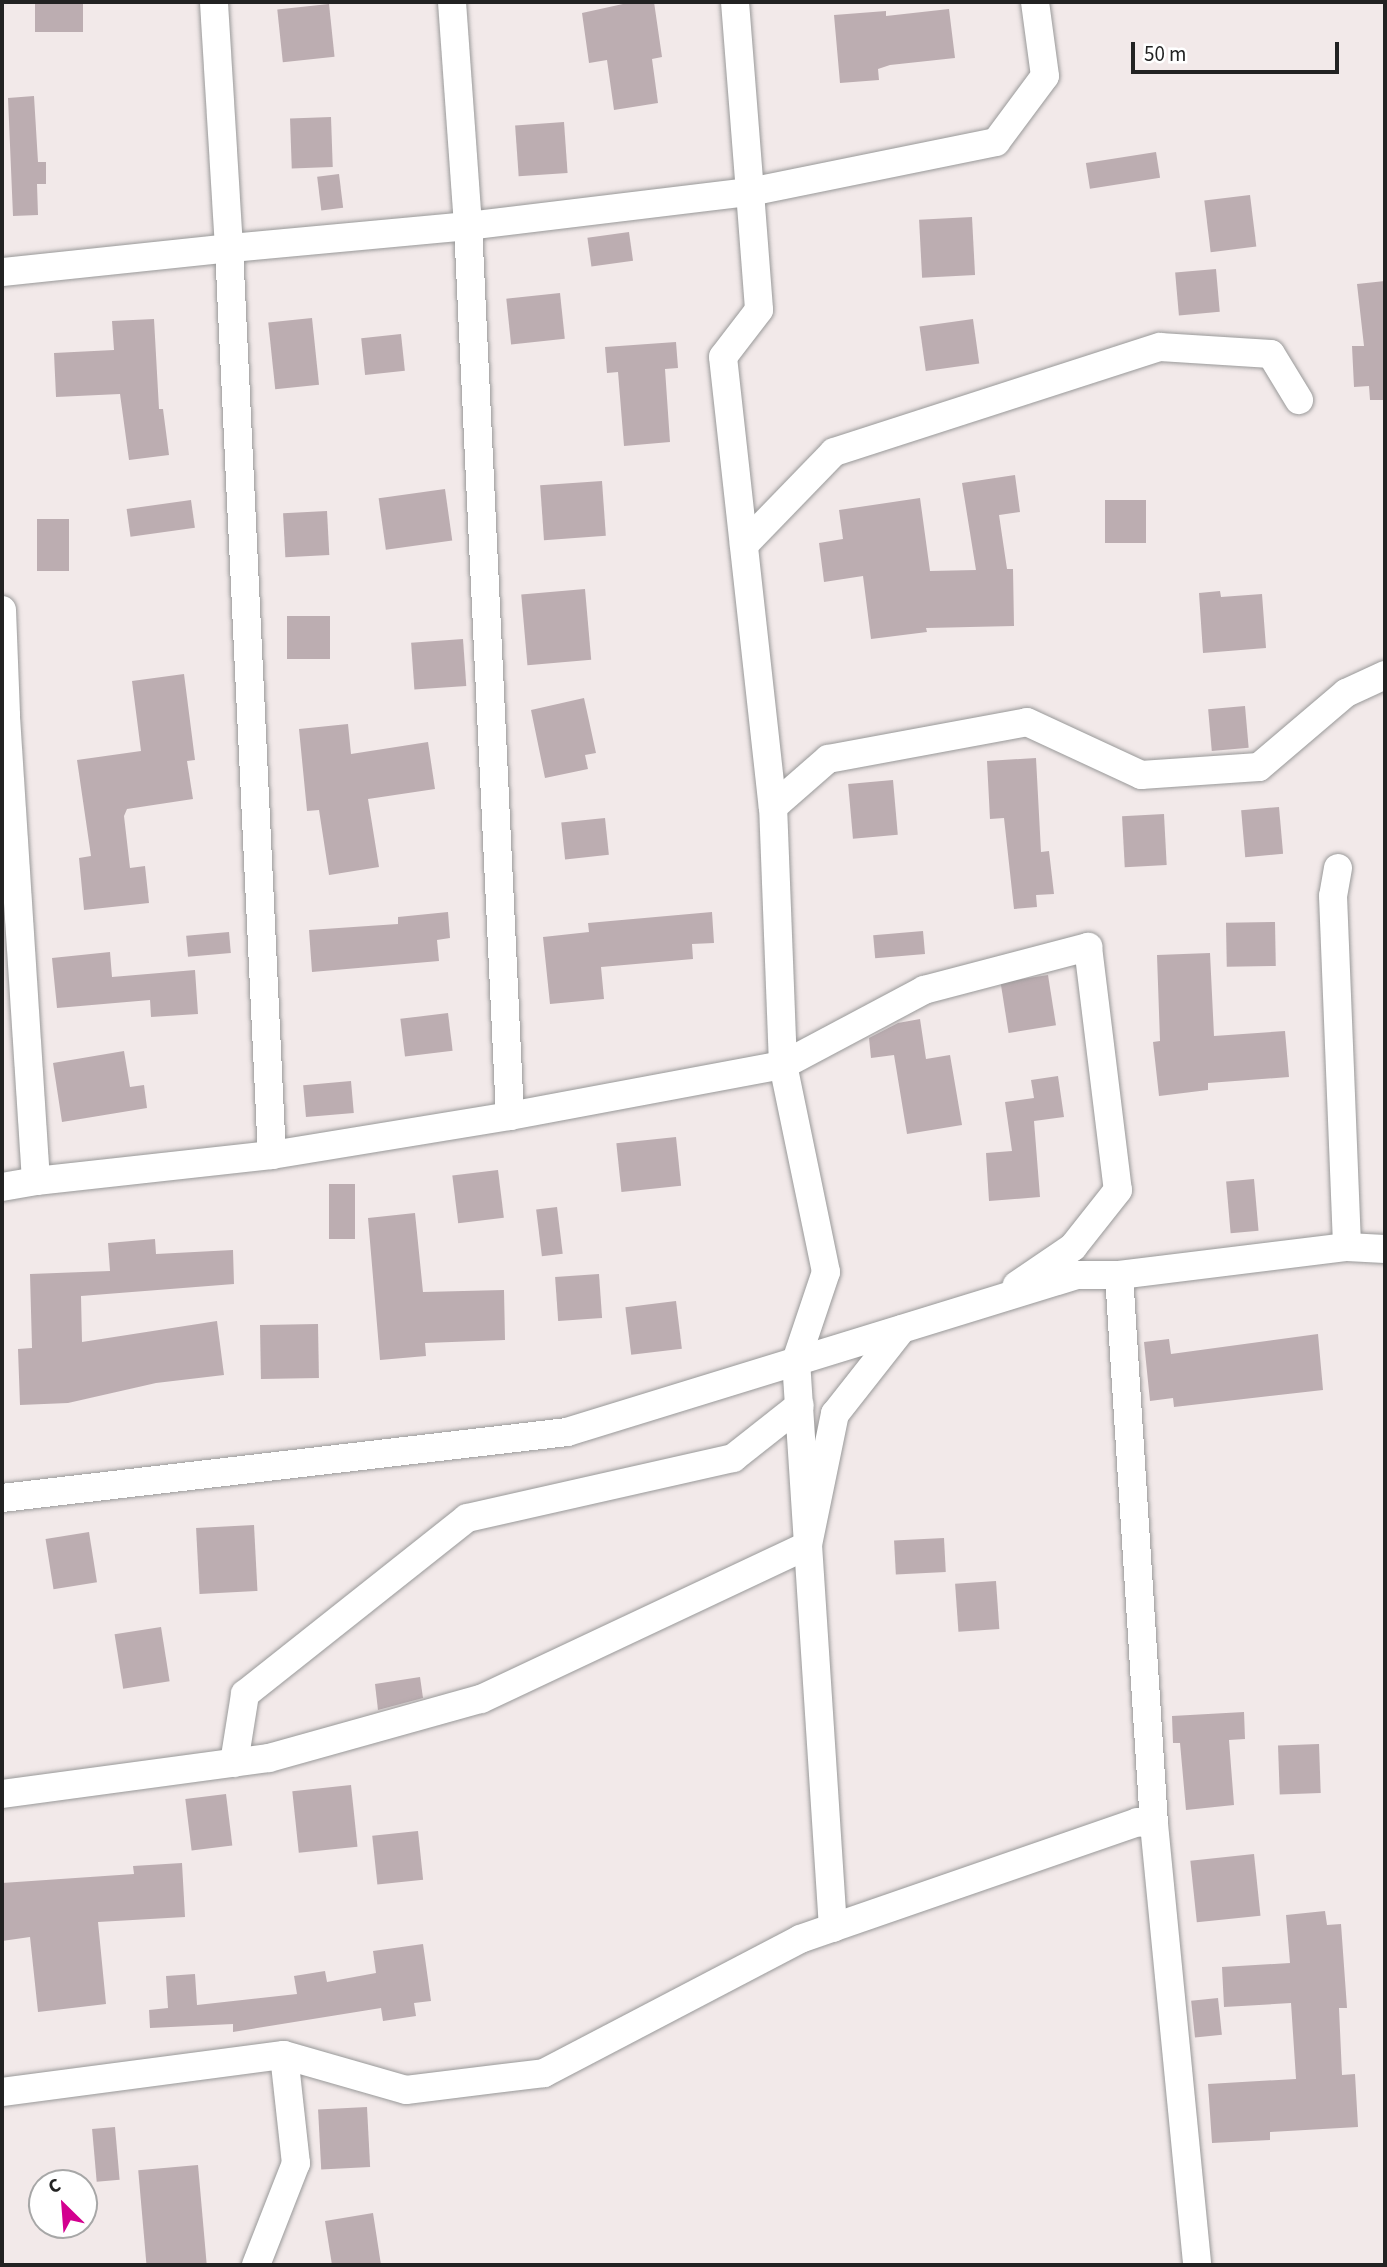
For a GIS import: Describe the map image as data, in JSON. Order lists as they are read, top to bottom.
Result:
{
  "scale_bar": "50 m",
  "north": "top left"
}
